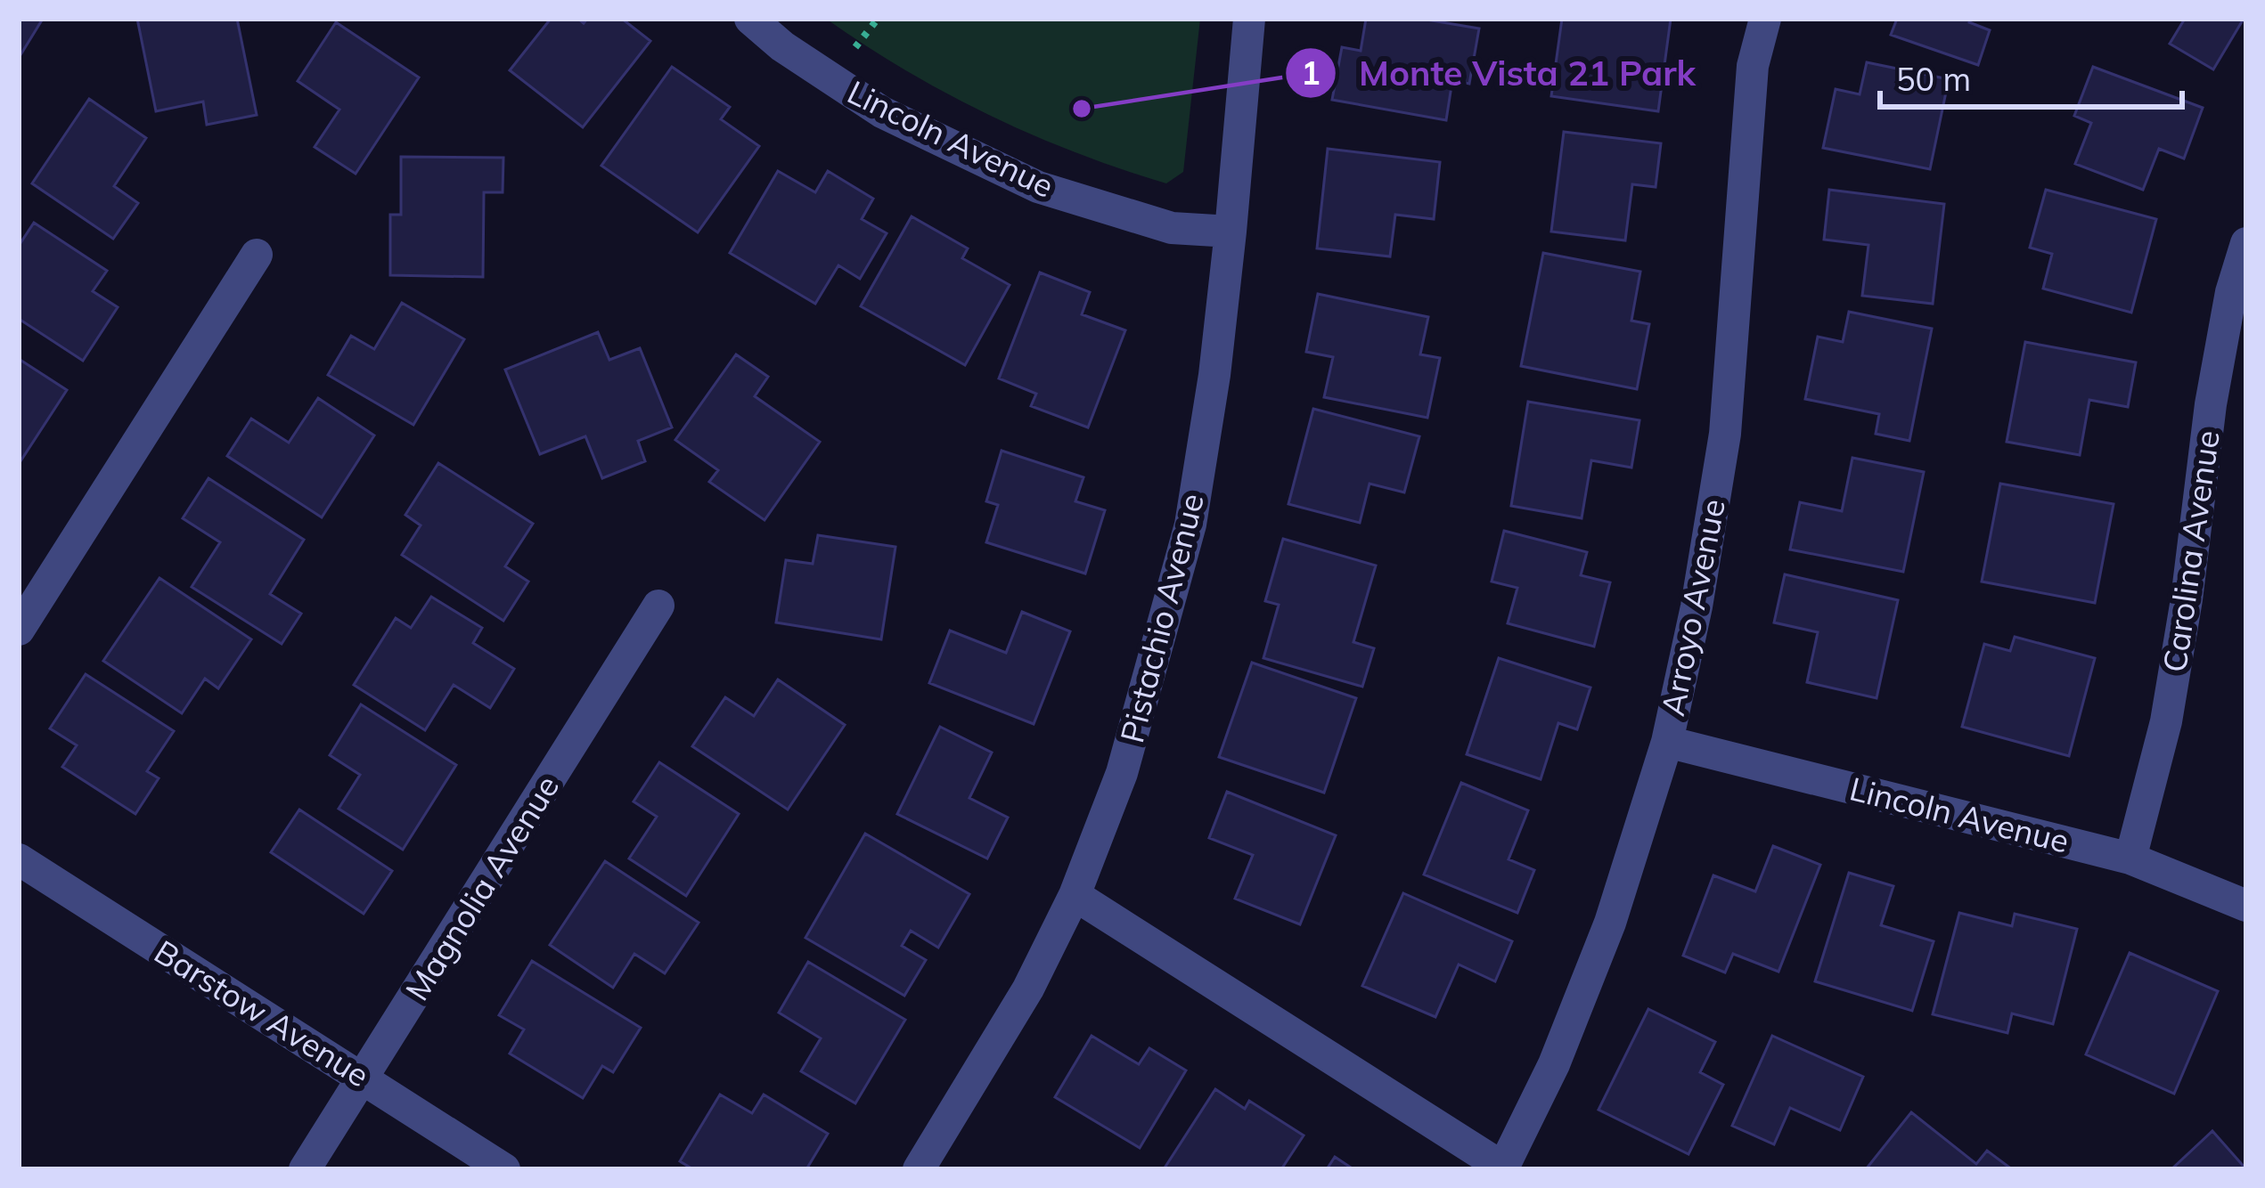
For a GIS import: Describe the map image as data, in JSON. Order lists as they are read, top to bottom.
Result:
{
  "streets": {
    "street": [
      "Lincoln Avenue",
      "Carolina Avenue",
      "Arroyo Avenue",
      "Pistachio Avenue",
      "Magnolia Avenue",
      "Barstow Avenue"
    ]
  },
  "crossings": [
    ["Lincoln Avenue", "Carolina Avenue"],
    ["Lincoln Avenue", "Arroyo Avenue"],
    ["Lincoln Avenue", "Pistachio Avenue"],
    ["Magnolia Avenue", "Barstow Avenue"]
  ],
  "places": ["Monte Vista 21 Park"],
  "scale_bar": "50 m"
}
